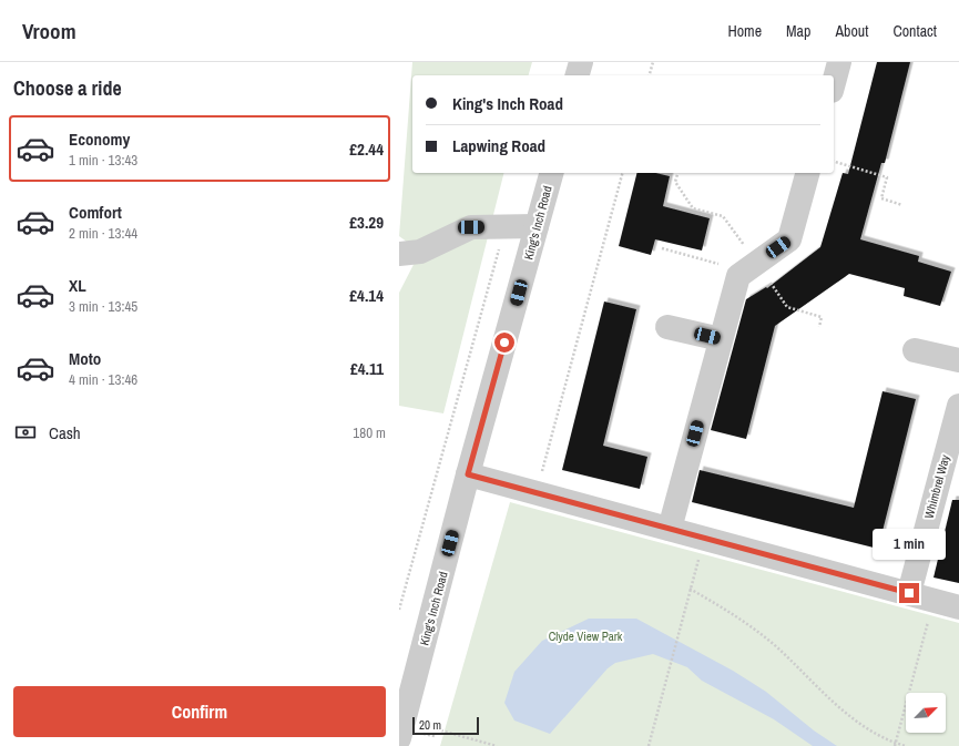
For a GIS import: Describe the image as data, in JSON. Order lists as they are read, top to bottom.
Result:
{
  "streets": {
    "street": ["King's Inch Road", "Whimbrel Way"]
  },
  "parks": ["Clyde View Park"],
  "scale_bar": "20 m",
  "north": "top right",
  "page": {
    "header": "Vroom",
    "nav": [
      "Home",
      "Map",
      "About",
      "Contact"
    ],
    "heading": "Choose a ride",
    "banner": ["King's Inch Road", "Lapwing Road"],
    "list": [
      {
        "name": "Economy",
        "note": "1 min · 13:43",
        "value": "£2.44"
      },
      {
        "name": "Comfort",
        "note": "2 min · 13:44",
        "value": "£3.29"
      },
      {
        "name": "XL",
        "note": "3 min · 13:45",
        "value": "£4.14"
      },
      {
        "name": "Moto",
        "note": "4 min · 13:46",
        "value": "£4.11"
      }
    ],
    "pay": ["Cash", "180 m"],
    "bubble": "1 min",
    "buttons": "Confirm",
    "scale": "20 m"
  }
}
